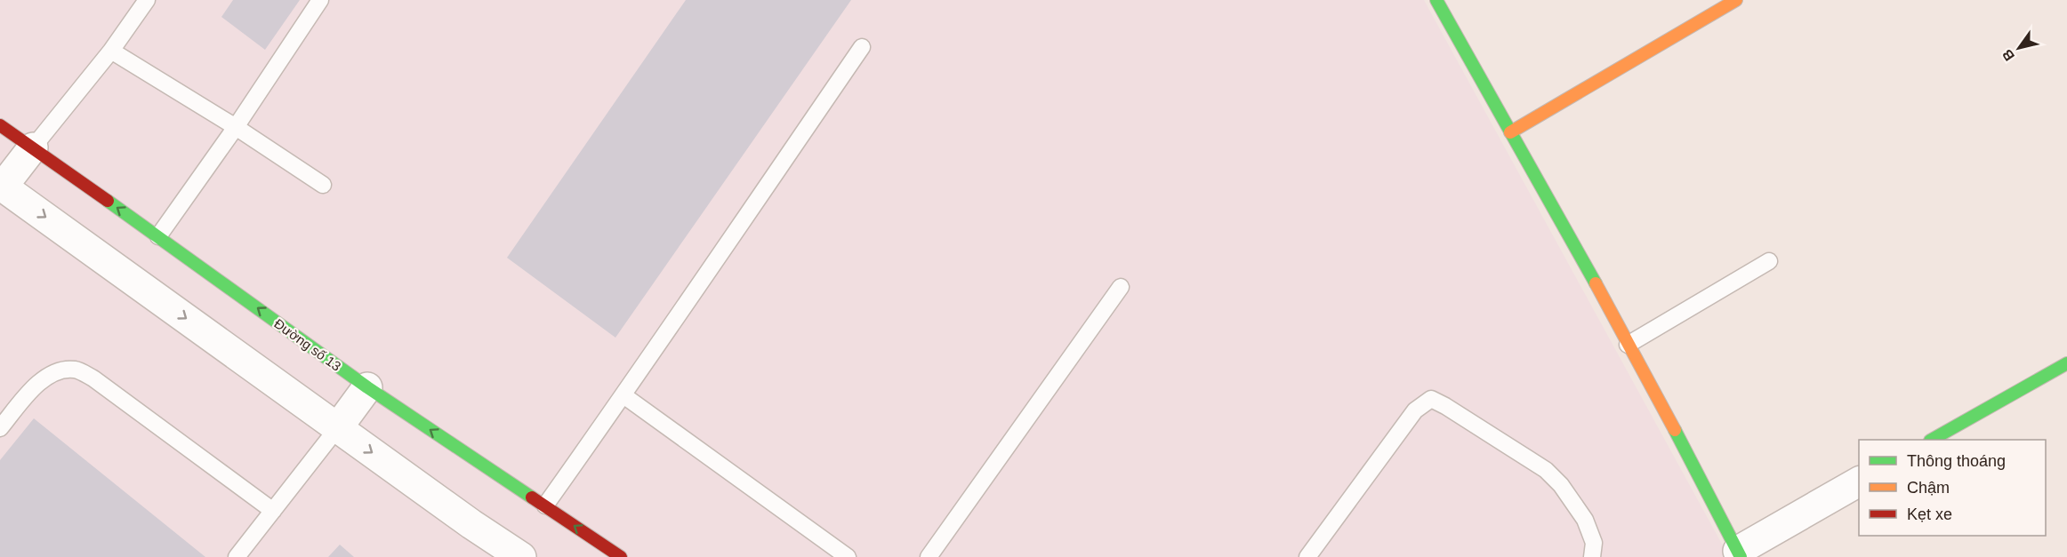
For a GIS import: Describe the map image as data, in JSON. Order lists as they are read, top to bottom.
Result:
{
  "streets": {
    "street": ["Đường số 13"]
  },
  "legend": ["Thông thoáng", "Chậm", "Kẹt xe"],
  "north": "bottom left"
}
